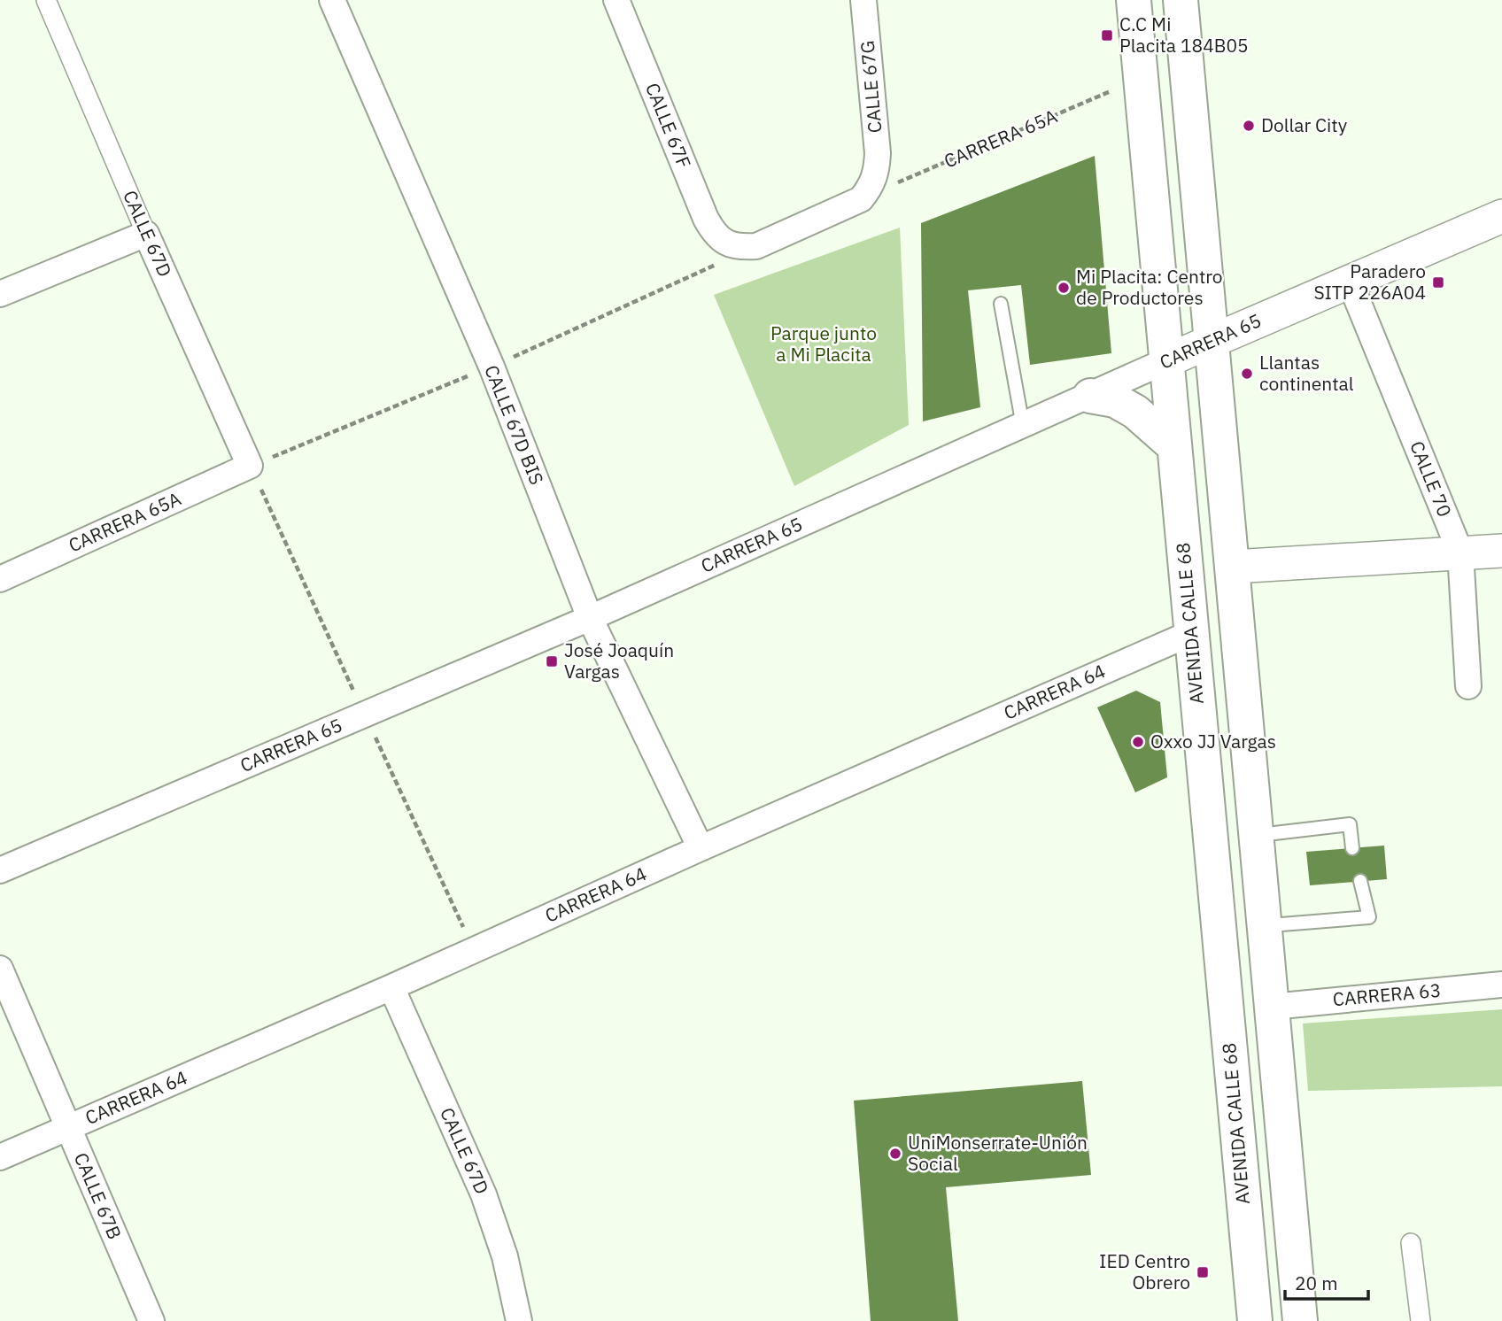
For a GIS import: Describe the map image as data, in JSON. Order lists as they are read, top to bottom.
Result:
{
  "streets": {
    "main road": ["AVENIDA CALLE 68"],
    "street": [
      "CALLE 67G",
      "CALLE 67F",
      "CARRERA 65A",
      "CALLE 67D",
      "CARRERA 65",
      "CALLE 67D BIS",
      "CALLE 70",
      "CARRERA 64",
      "CARRERA 63",
      "CALLE 67B"
    ]
  },
  "crossings": [
    ["CALLE 67G", "CALLE 67F"],
    ["CALLE 67G", "CARRERA 65A"],
    ["CALLE 67F", "CARRERA 65A"],
    ["CARRERA 65A", "CALLE 67D"],
    ["CARRERA 65A", "AVENIDA CALLE 68"],
    ["CALLE 67D", "CARRERA 64"],
    ["CARRERA 65", "CALLE 67D BIS"],
    ["CARRERA 65", "CALLE 70"],
    ["CARRERA 65", "AVENIDA CALLE 68"],
    ["CALLE 67D BIS", "CARRERA 64"],
    ["AVENIDA CALLE 68", "CARRERA 64"],
    ["CARRERA 64", "CALLE 67B"]
  ],
  "parks": ["Parque junto a Mi Placita"],
  "places": {
    "transit": [
      "C.C Mi Placita 184B05",
      "Paradero SITP 226A04",
      "José Joaquín Vargas",
      "IED Centro Obrero"
    ],
    "other": [
      "Dollar City",
      "Mi Placita: Centro de Productores",
      "Llantas continental",
      "Oxxo JJ Vargas",
      "UniMonserrate-Unión Social"
    ]
  },
  "scale_bar": "20 m"
}
